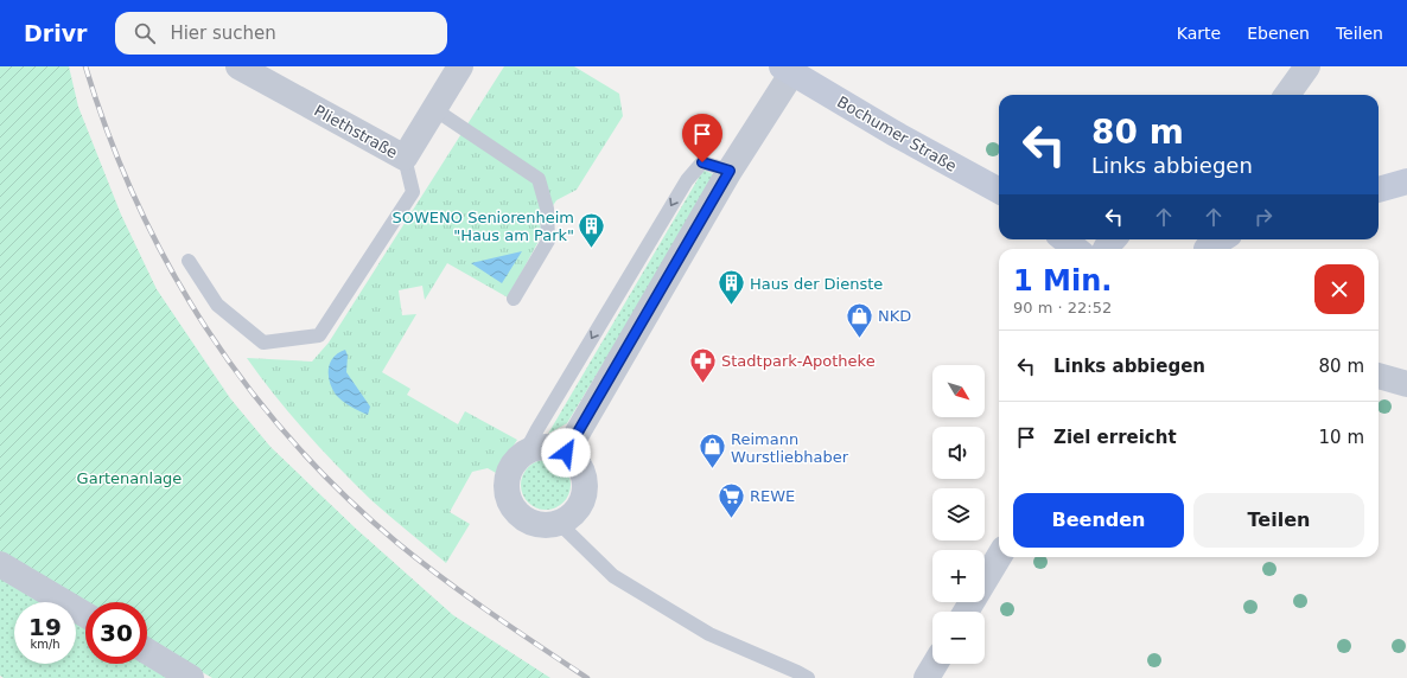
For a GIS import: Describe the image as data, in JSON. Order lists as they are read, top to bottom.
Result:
{
  "streets": {
    "street": ["Pliethstraße", "Bochumer Straße"]
  },
  "parks": ["Gartenanlage"],
  "places": {
    "building": ["SOWENO Seniorenheim \"Haus am Park\"", "Haus der Dienste"],
    "shop": ["NKD", "Reimann Wurstliebhaber"],
    "pharmacy": ["Stadtpark-Apotheke"],
    "supermarket": ["REWE"]
  },
  "north": "bottom right",
  "page": {
    "header": "Drivr",
    "search": "Hier suchen",
    "nav": ["Karte", "Ebenen", "Teilen"],
    "turn": ["80 m", "Links abbiegen"],
    "heading": ["1 Min.", "90 m · 22:52"],
    "list": [
      {
        "name": "Links abbiegen",
        "value": "80 m"
      },
      {
        "name": "Ziel erreicht",
        "value": "10 m"
      }
    ],
    "map_buttons": ["+", "−"],
    "buttons": ["Beenden", "Teilen"],
    "speed": "19 km/h",
    "limit": "30"
  }
}
